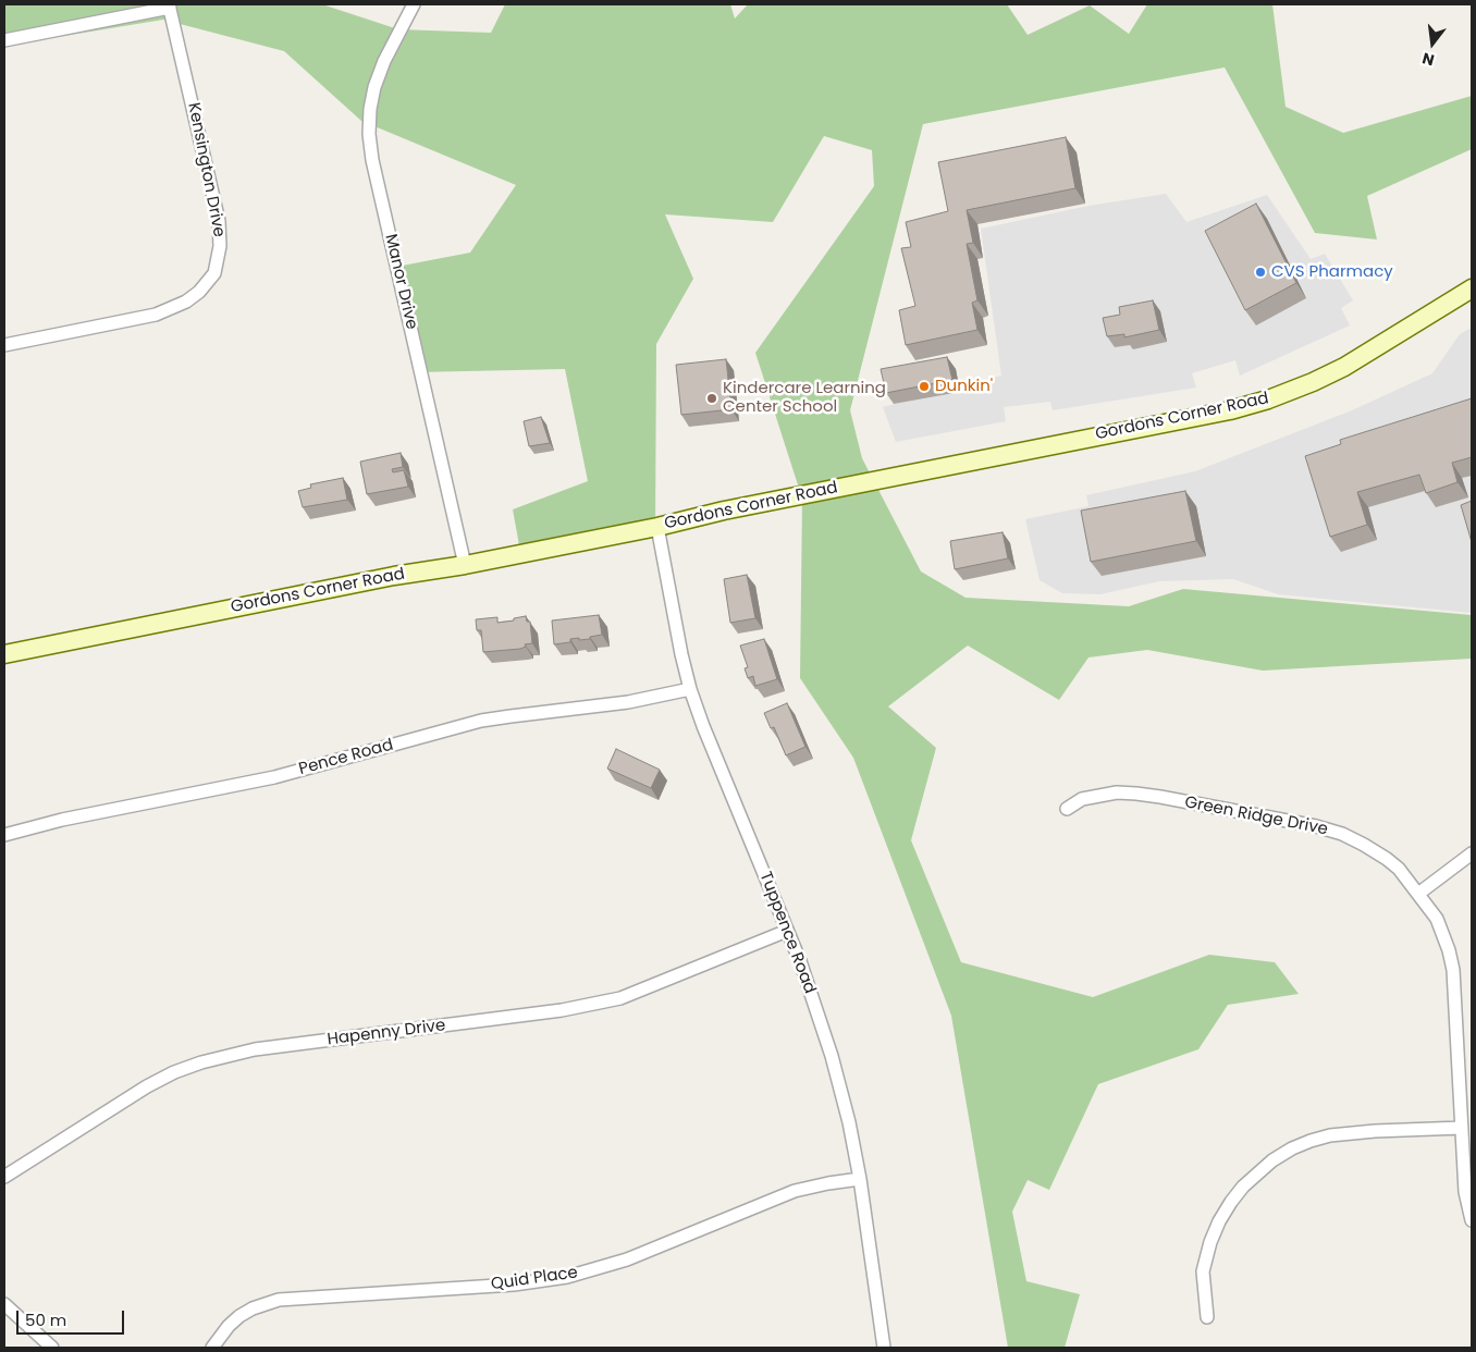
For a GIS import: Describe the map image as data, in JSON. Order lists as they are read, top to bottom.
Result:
{
  "streets": {
    "street": [
      "Kensington Drive",
      "Manor Drive",
      "Gordons Corner Road",
      "Pence Road",
      "Green Ridge Drive",
      "Tuppence Road",
      "Hapenny Drive",
      "Quid Place"
    ]
  },
  "crossings": [
    ["Manor Drive", "Gordons Corner Road"],
    ["Gordons Corner Road", "Tuppence Road"],
    ["Pence Road", "Tuppence Road"],
    ["Tuppence Road", "Hapenny Drive"],
    ["Tuppence Road", "Quid Place"]
  ],
  "places": ["CVS Pharmacy", "Dunkin'", "Kindercare Learning Center School"],
  "scale_bar": "50 m",
  "north": "bottom"
}
